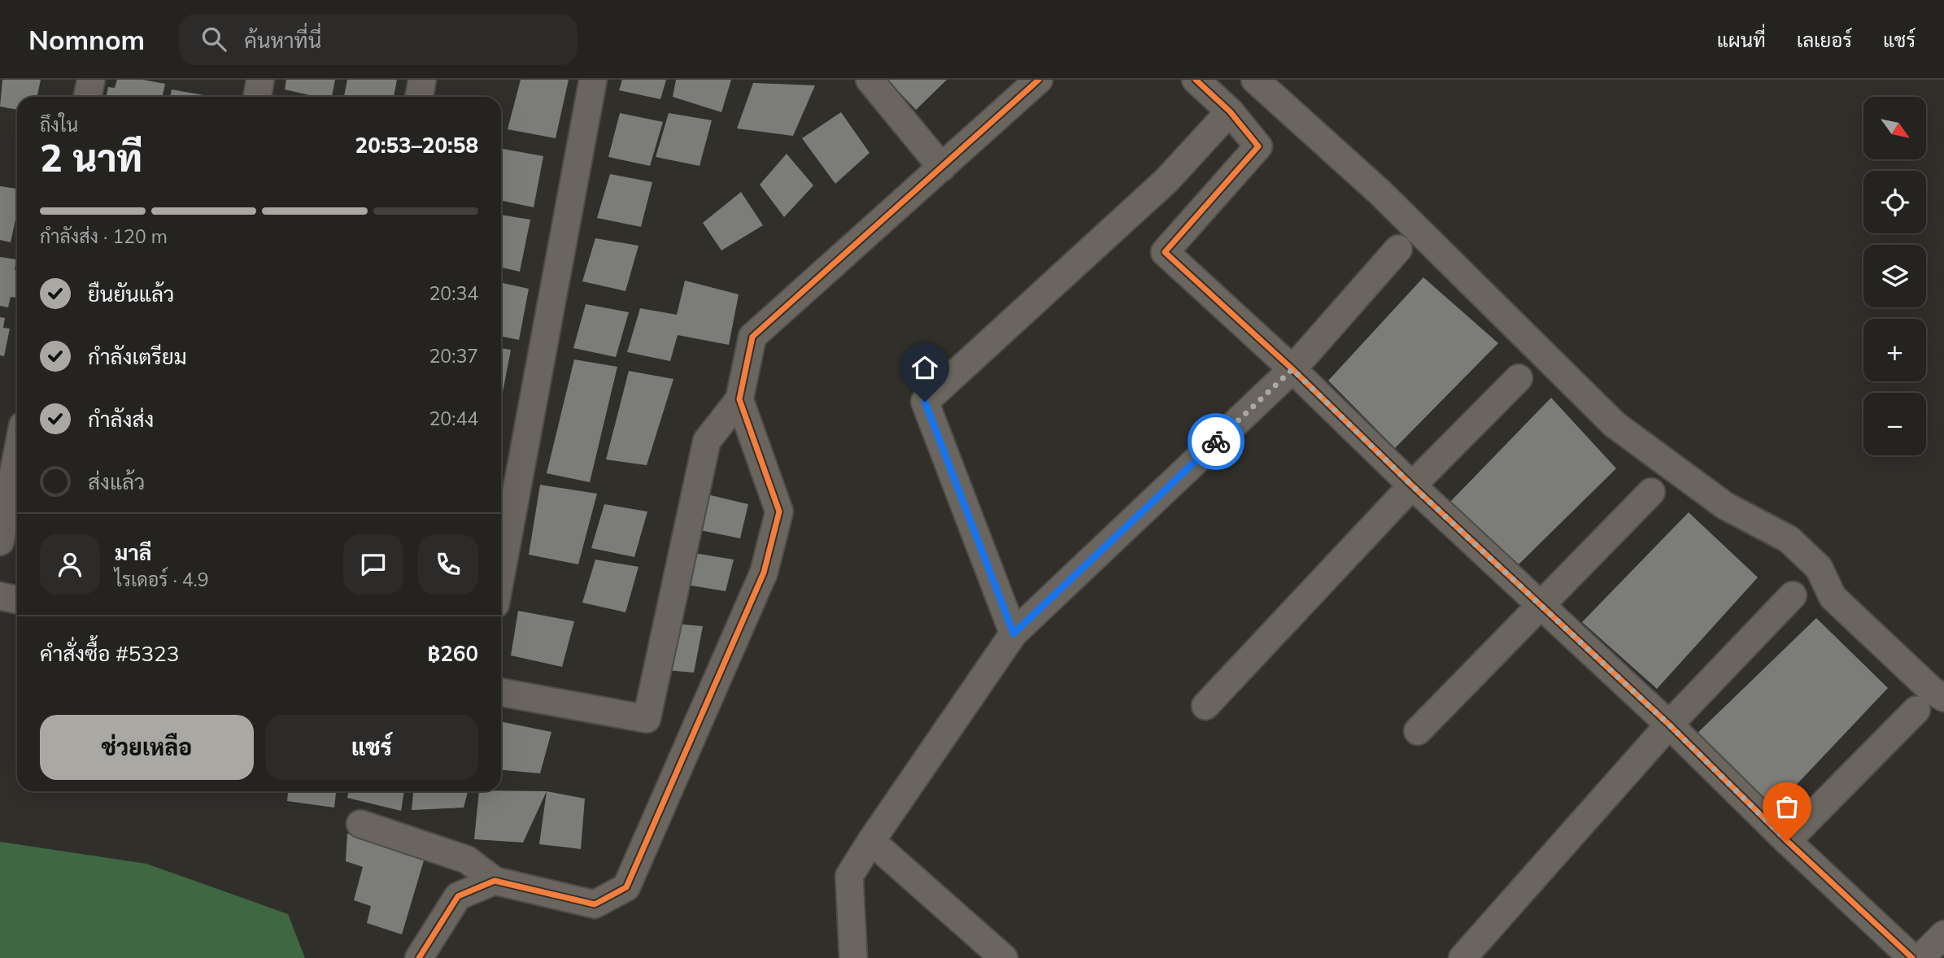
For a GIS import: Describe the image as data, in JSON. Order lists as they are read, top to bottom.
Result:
{
  "north": "bottom right",
  "page": {
    "header": "Nomnom",
    "search": "ค้นหาที่นี่",
    "nav": ["แผนที่", "เลเยอร์", "แชร์"],
    "map_buttons": ["+", "−"],
    "heading": ["2 นาที", "ถึงใน", "20:53–20:58"],
    "panel": [
      "มาลี",
      "ไรเดอร์ · 4.9",
      "คำสั่งซื้อ #5323",
      "฿260"
    ],
    "bar": "กำลังส่ง · 120 m",
    "list": [
      ["ยืนยันแล้ว", "20:34"],
      ["กำลังเตรียม", "20:37"],
      ["กำลังส่ง", "20:44"],
      "ส่งแล้ว"
    ],
    "buttons": ["ช่วยเหลือ", "แชร์"]
  }
}
